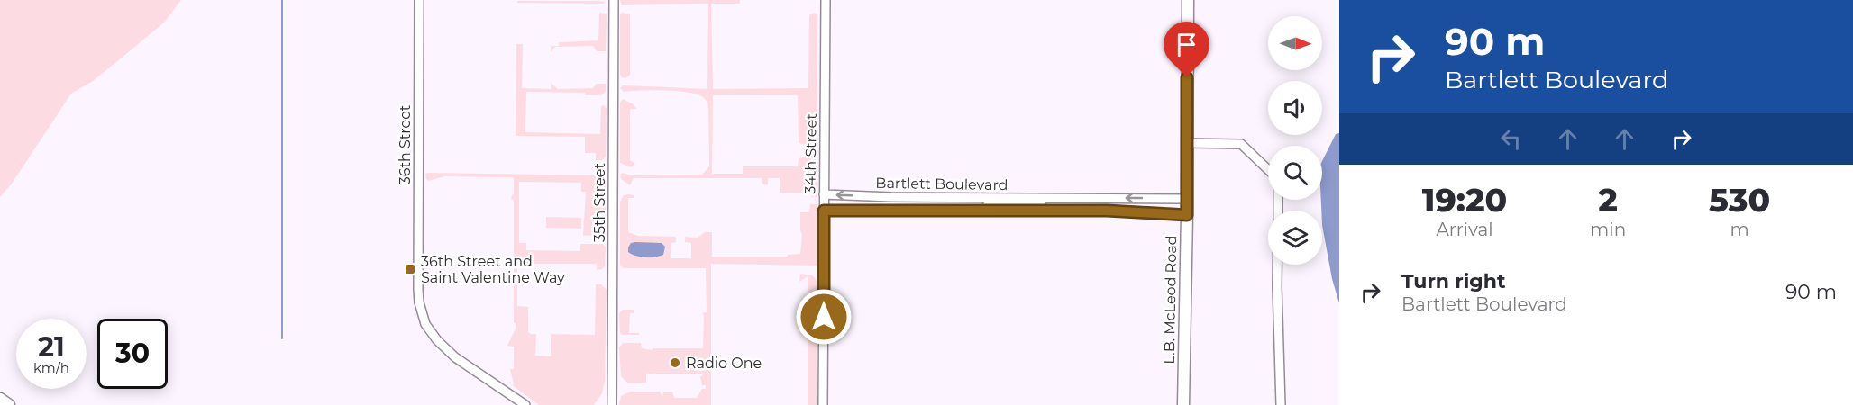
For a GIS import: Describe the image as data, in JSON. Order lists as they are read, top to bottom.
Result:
{
  "streets": {
    "street": [
      "36th Street",
      "34th Street",
      "Bartlett Boulevard",
      "35th Street",
      "L.B. McLeod Road"
    ]
  },
  "crossings": [
    ["34th Street", "Bartlett Boulevard"],
    ["Bartlett Boulevard", "L.B. McLeod Road"]
  ],
  "places": {
    "transit": ["36th Street and Saint Valentine Way"],
    "other": ["Radio One"]
  },
  "north": "right",
  "page": {
    "turn": ["90 m", "Bartlett Boulevard"],
    "eta": [
      "19:20",
      "Arrival",
      "2",
      "min",
      "530",
      "m"
    ],
    "list": [
      {
        "name": "Turn right",
        "note": "Bartlett Boulevard",
        "value": "90 m"
      }
    ],
    "speed": "21 km/h",
    "limit": "30"
  }
}
